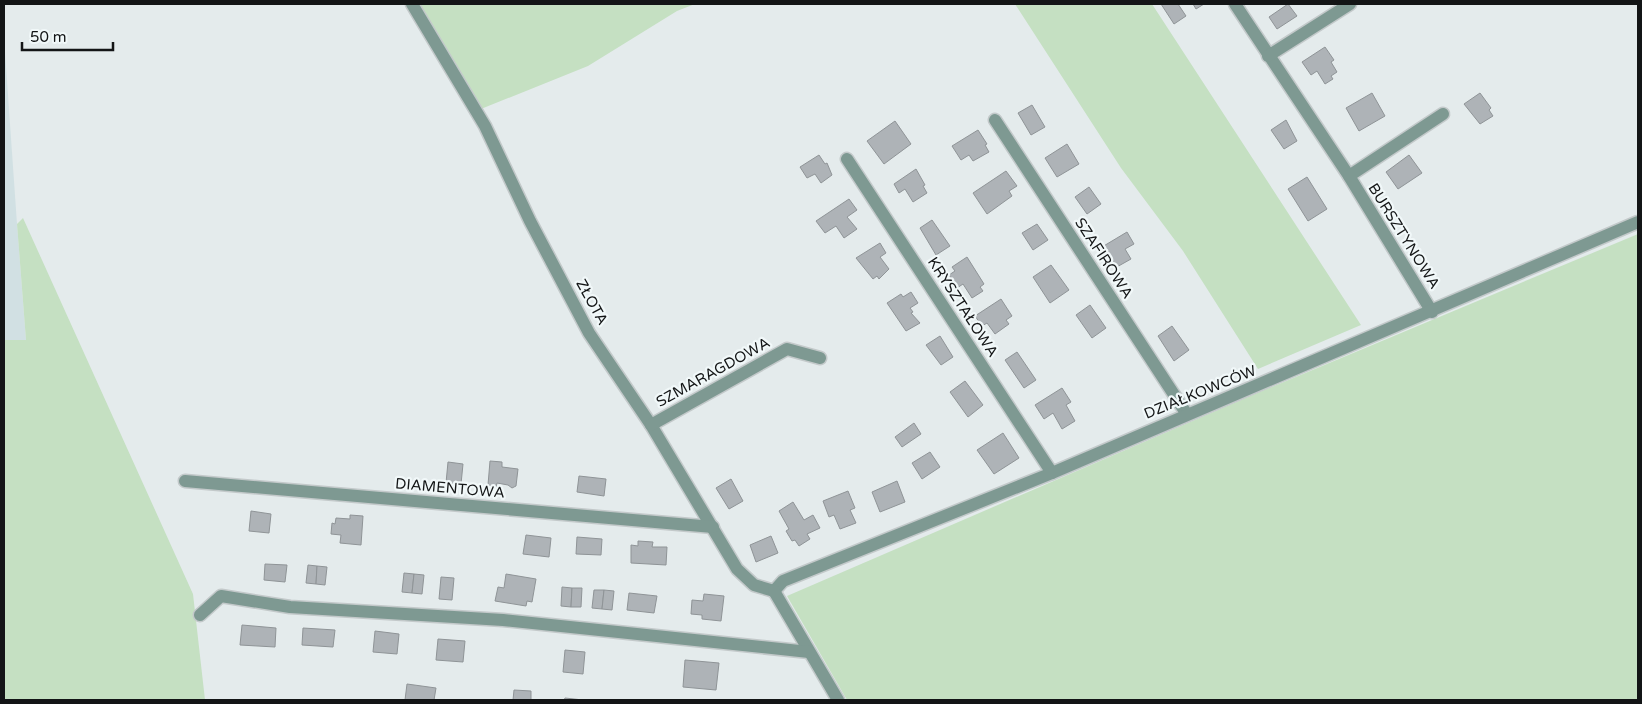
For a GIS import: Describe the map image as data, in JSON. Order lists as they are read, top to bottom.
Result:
{
  "streets": {
    "street": [
      "BURSZTYNOWA",
      "SZAFIROWA",
      "ZŁOTA",
      "KRYSZTAŁOWA",
      "SZMARAGDOWA",
      "DZIAŁKOWCÓW",
      "DIAMENTOWA"
    ]
  },
  "crossings": [
    ["BURSZTYNOWA", "DZIAŁKOWCÓW"],
    ["SZAFIROWA", "DZIAŁKOWCÓW"],
    ["ZŁOTA", "SZMARAGDOWA"],
    ["ZŁOTA", "DZIAŁKOWCÓW"],
    ["ZŁOTA", "DIAMENTOWA"],
    ["KRYSZTAŁOWA", "DZIAŁKOWCÓW"]
  ],
  "scale_bar": "50 m"
}
